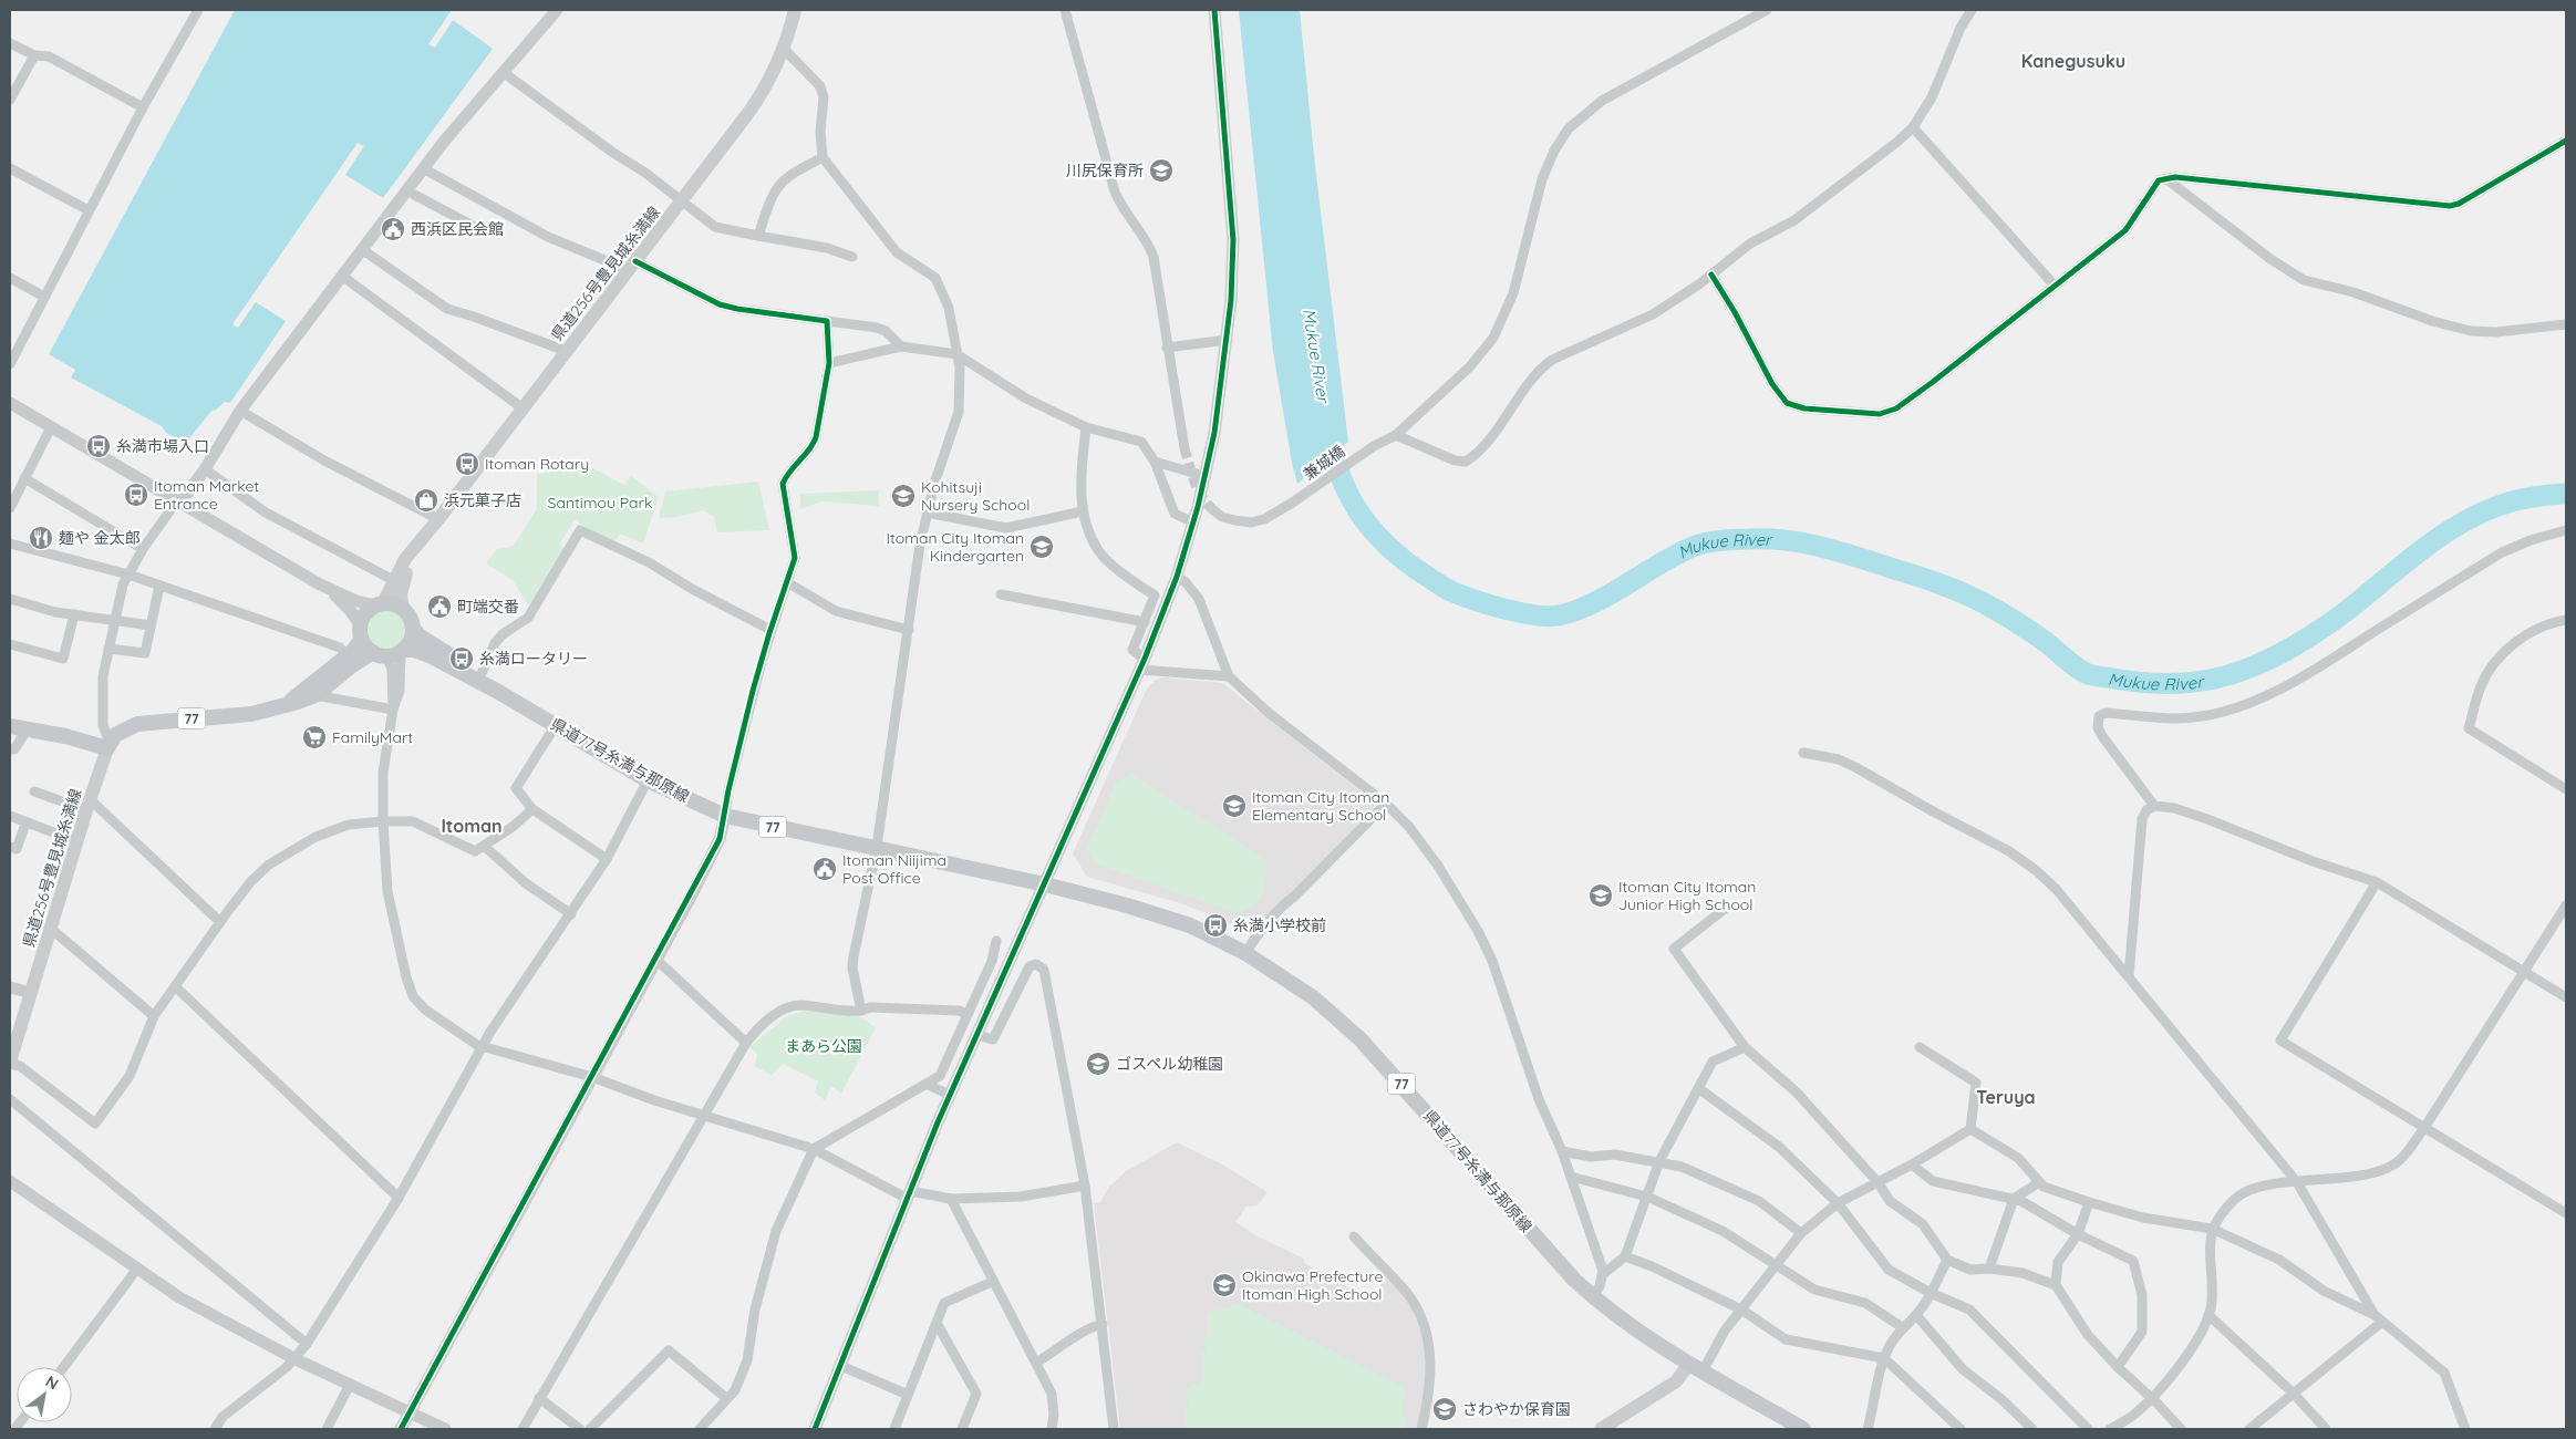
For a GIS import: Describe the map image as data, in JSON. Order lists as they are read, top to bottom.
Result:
{
  "streets": {
    "main road": ["県道256号豊見城糸満線", "77", "県道77号糸満与那原線"],
    "street": ["兼城橋"]
  },
  "crossings": [
    ["県道256号豊見城糸満線", "77"],
    ["県道256号豊見城糸満線", "県道77号糸満与那原線"],
    ["77", "県道77号糸満与那原線"]
  ],
  "districts": ["Kanegusuku", "Itoman", "Teruya"],
  "water": ["Mukue River"],
  "parks": ["Santimou Park", "まあら公園"],
  "places": {
    "school or university": [
      "川尻保育所",
      "Kohitsuji Nursery School",
      "Itoman City Itoman Kindergarten",
      "Itoman City Itoman Elementary School",
      "Itoman City Itoman Junior High School",
      "ゴスペル幼稚園",
      "Okinawa Prefecture Itoman High School",
      "さわやか保育園"
    ],
    "public building": ["西浜区民会館", "町端交番", "Itoman Niijima Post Office"],
    "bus stop": [
      "糸満市場入口",
      "Itoman Rotary",
      "Itoman Market Entrance",
      "糸満ロータリー",
      "糸満小学校前"
    ],
    "shop": ["浜元菓子店"],
    "restaurant": ["麺や 金太郎"],
    "supermarket": ["FamilyMart"]
  },
  "north": "top right"
}
